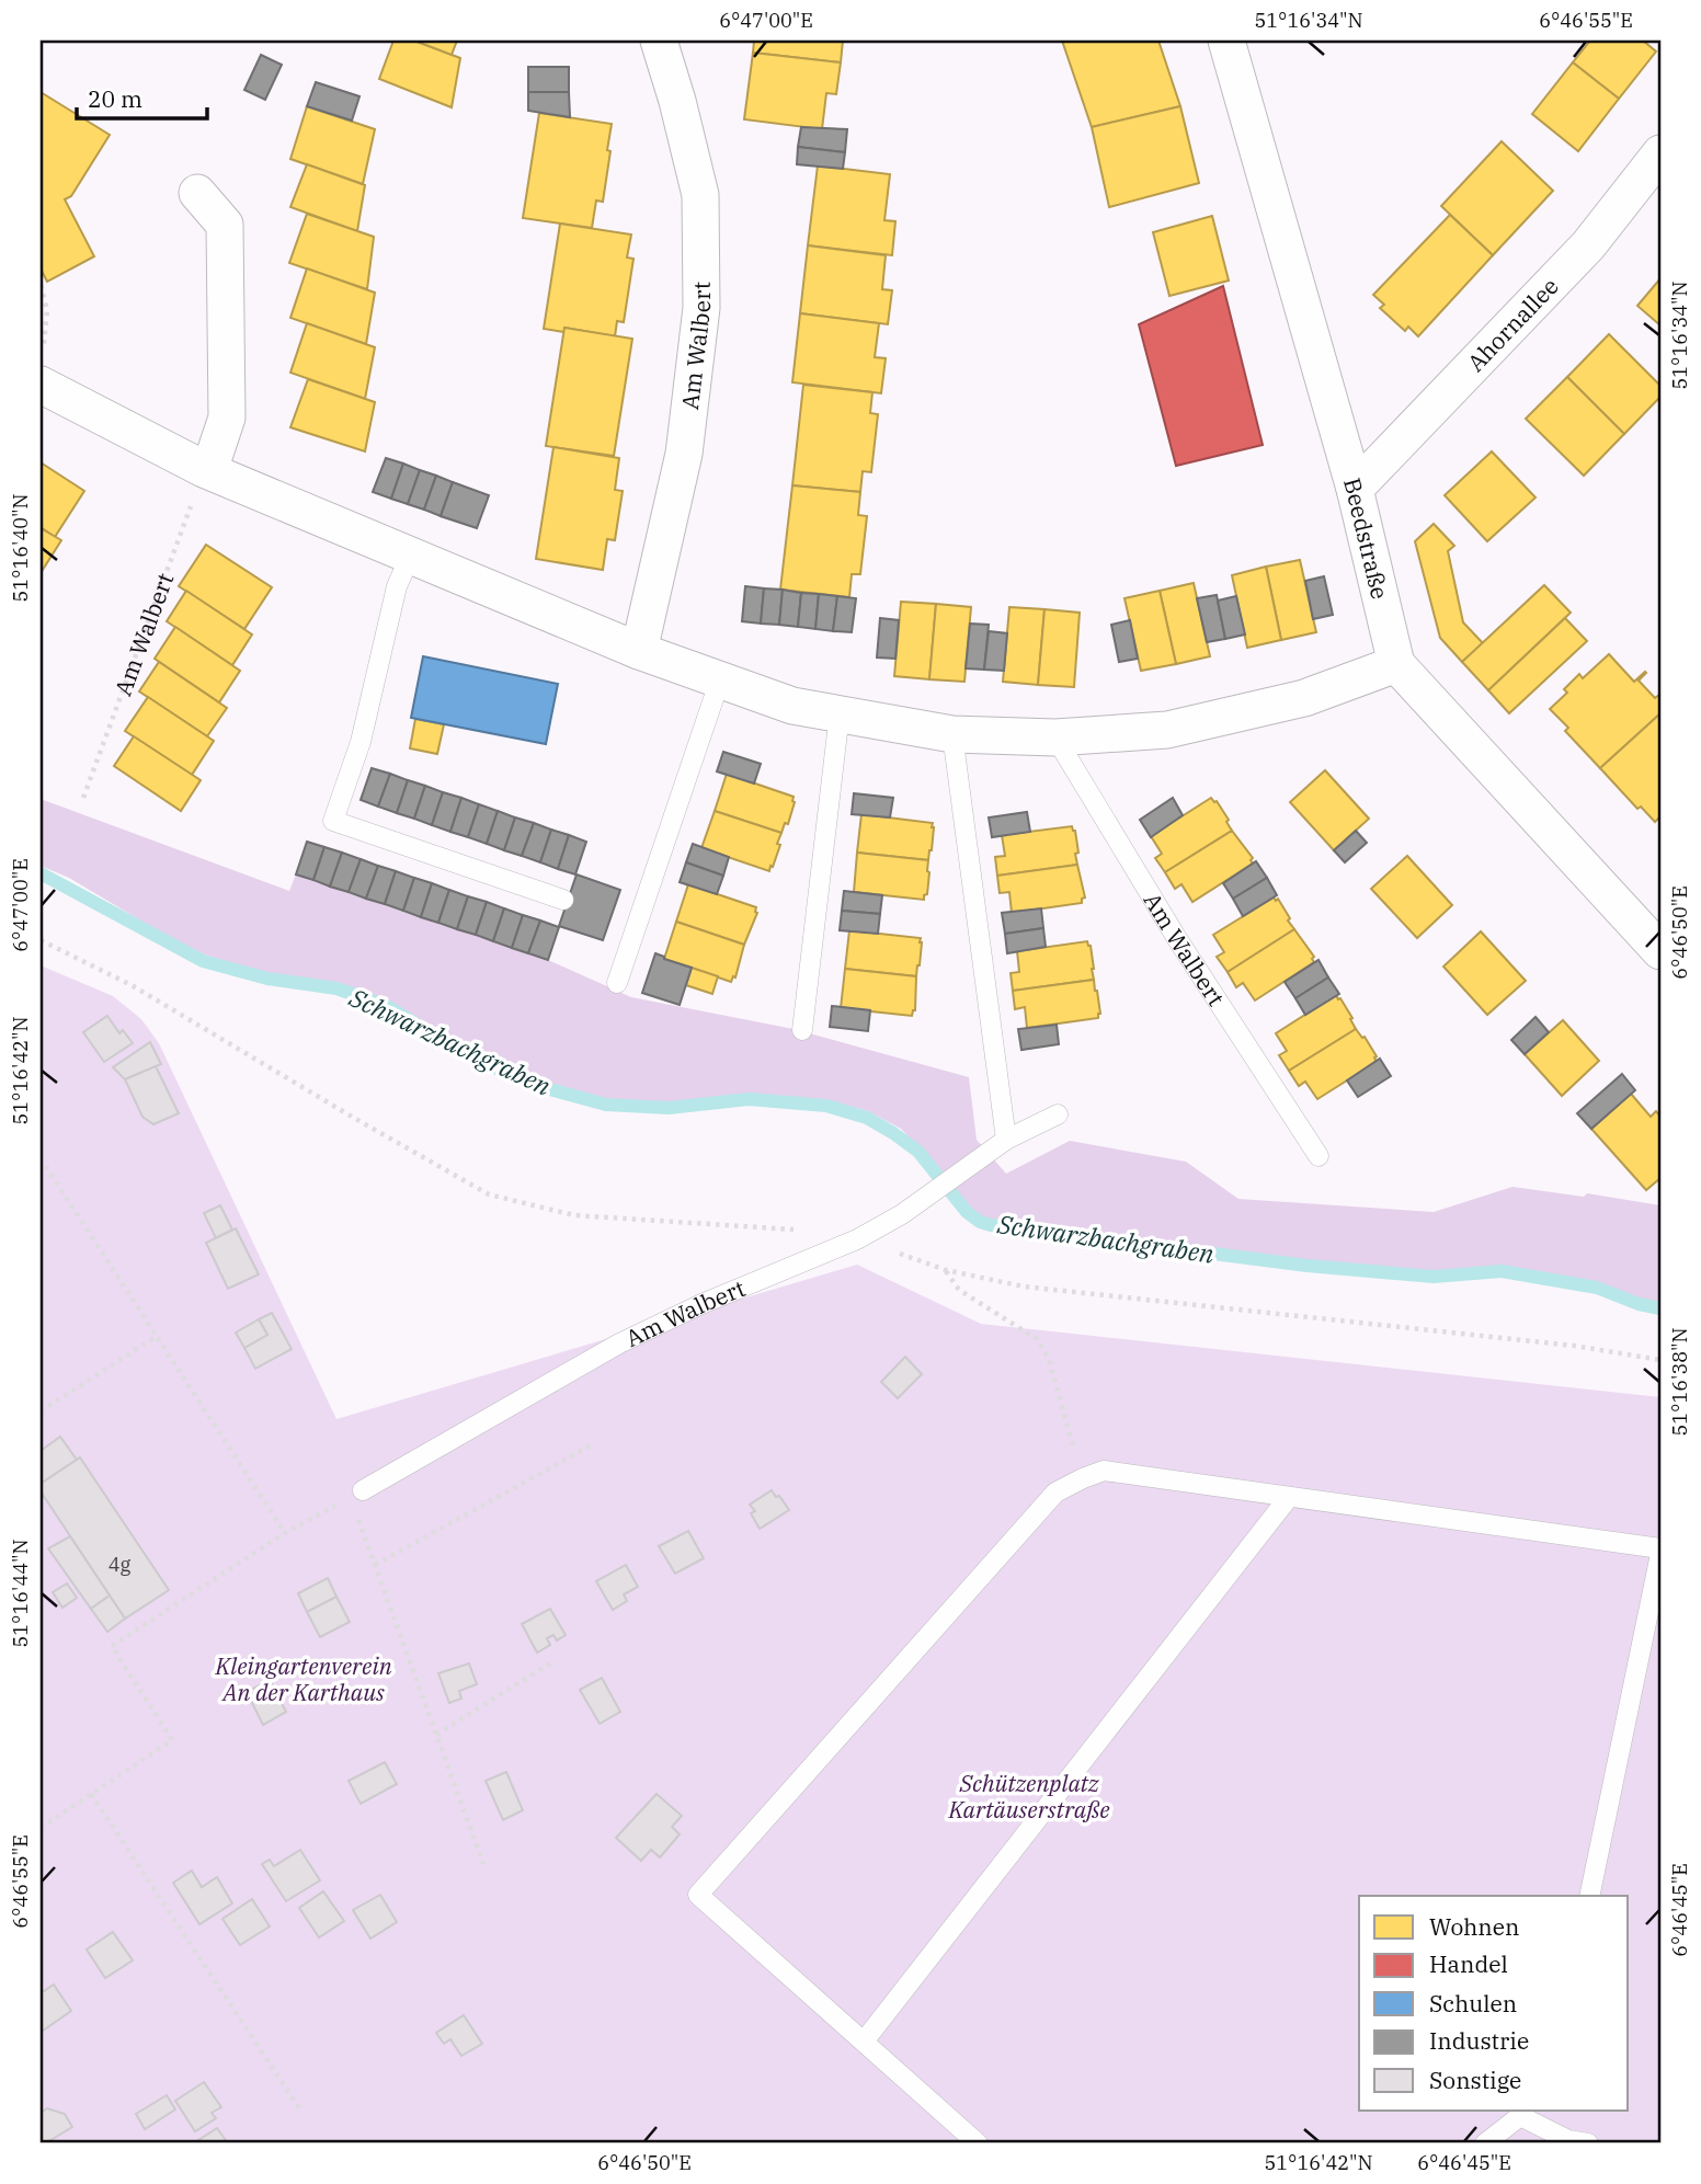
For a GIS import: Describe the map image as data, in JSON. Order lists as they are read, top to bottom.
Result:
{
  "streets": {
    "street": ["Ahornallee", "Am Walbert", "Beedstraße"]
  },
  "crossings": [
    ["Ahornallee", "Beedstraße"]
  ],
  "water": ["Schwarzbachgraben"],
  "parks": ["Kleingartenverein An der Karthaus", "Schützenplatz Kartäuserstraße"],
  "house_numbers": ["4g"],
  "legend": [
    "Wohnen",
    "Handel",
    "Schulen",
    "Industrie",
    "Sonstige"
  ],
  "scale_bar": "20 m",
  "coordinates": [
    "6°47'00\"E",
    "51°16'34\"N",
    "6°46'55\"E",
    "51°16'40\"N",
    "6°46'50\"E",
    "51°16'42\"N",
    "51°16'38\"N",
    "51°16'44\"N",
    "6°46'45\"E"
  ]
}
